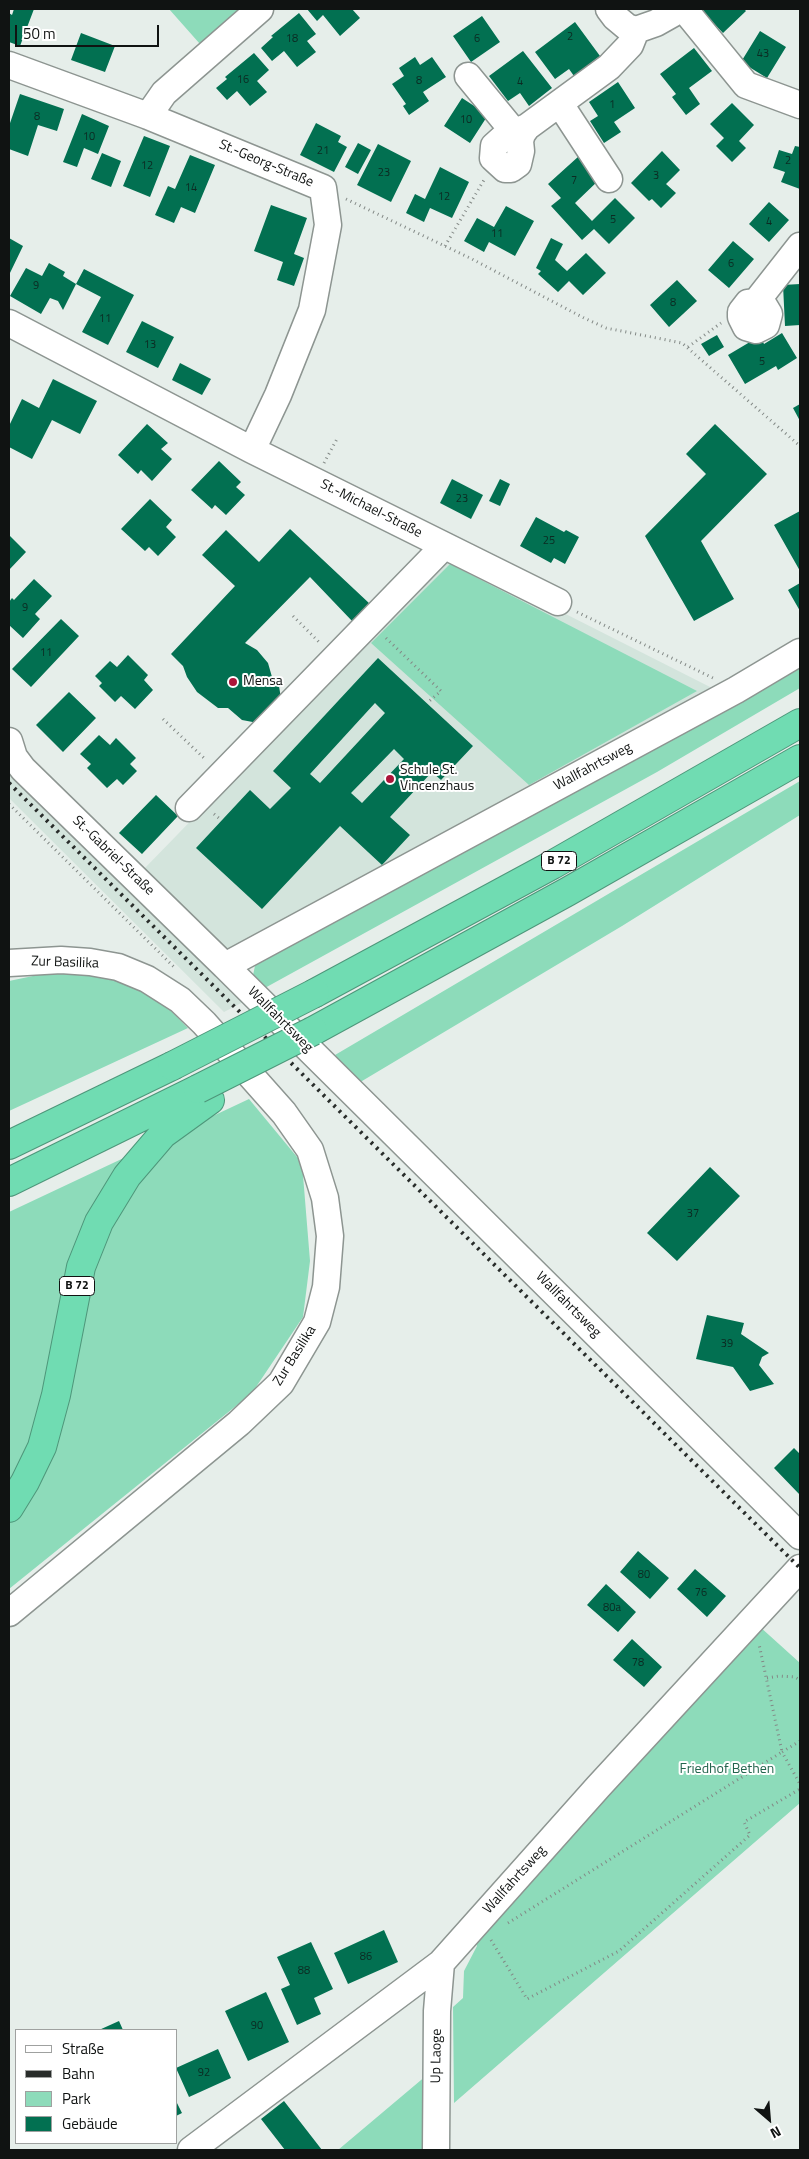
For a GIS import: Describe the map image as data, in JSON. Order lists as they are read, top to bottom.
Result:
{
  "streets": {
    "highway": ["B 72"],
    "street": [
      "St.-Georg-Straße",
      "St.-Michael-Straße",
      "Wallfahrtsweg",
      "St.-Gabriel-Straße",
      "Zur Basilika",
      "Up Laoge"
    ]
  },
  "crossings": [
    ["St.-Georg-Straße", "St.-Michael-Straße"],
    ["Wallfahrtsweg", "St.-Gabriel-Straße"],
    ["Wallfahrtsweg", "Up Laoge"]
  ],
  "parks": ["Friedhof Bethen"],
  "places": ["Mensa", "Schule St. Vincenzhaus"],
  "house_numbers": [
    "2",
    "18",
    "6",
    "43",
    "16",
    "8",
    "4",
    "1",
    "8",
    "10",
    "10",
    "21",
    "2",
    "12",
    "23",
    "3",
    "7",
    "14",
    "12",
    "5",
    "4",
    "11",
    "6",
    "9",
    "8",
    "11",
    "13",
    "5",
    "23",
    "25",
    "9",
    "11",
    "37",
    "39",
    "80",
    "76",
    "80a",
    "78",
    "86",
    "88",
    "90",
    "92"
  ],
  "legend": [
    "Straße",
    "Bahn",
    "Park",
    "Gebäude"
  ],
  "scale_bar": "50 m",
  "north": "bottom right"
}
